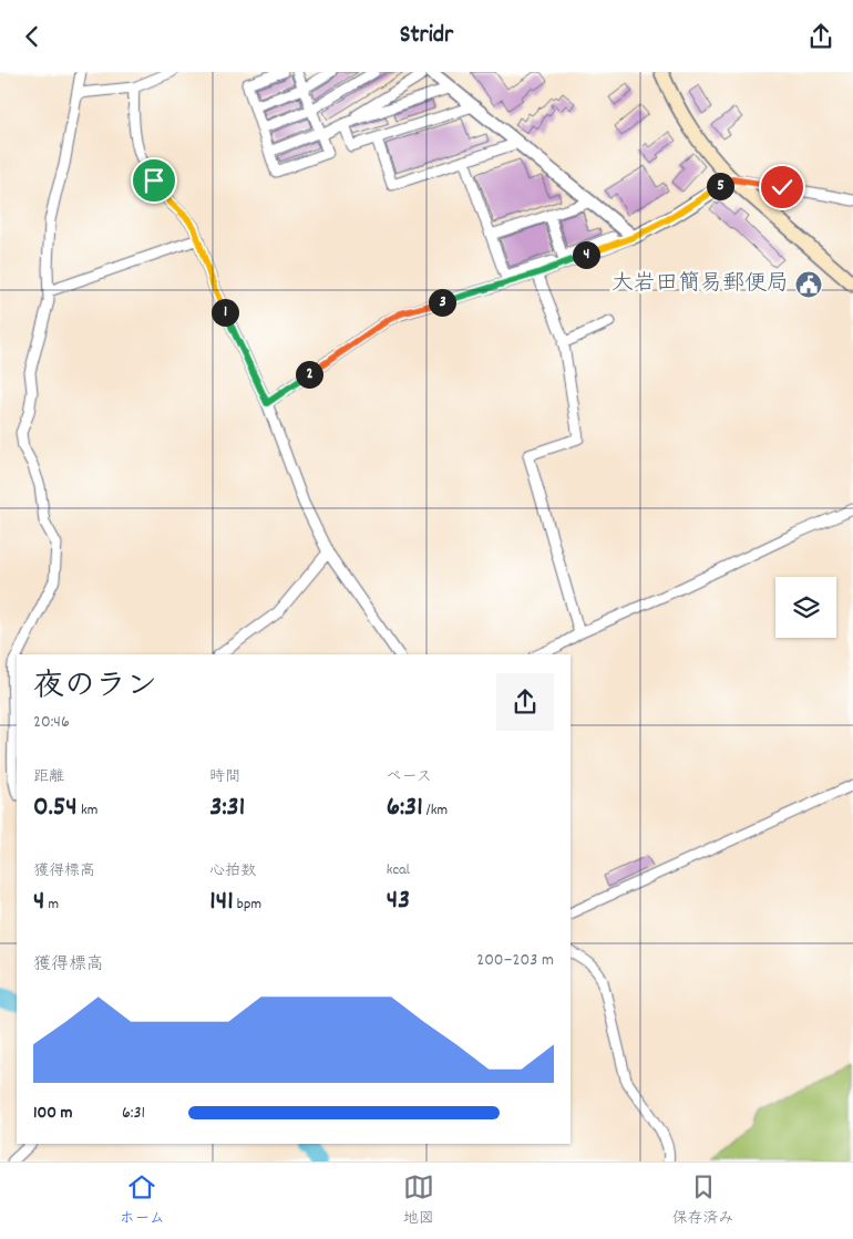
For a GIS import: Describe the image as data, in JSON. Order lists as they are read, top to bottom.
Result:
{
  "places": {
    "public building": ["大岩田簡易郵便局"]
  },
  "page": {
    "header": "Stridr",
    "pins": [
      "5",
      "4",
      "3",
      "1",
      "2"
    ],
    "heading": ["夜のラン", "20:46"],
    "stats": [
      ["距離", "0.54 km"],
      ["時間", "3:31"],
      ["ペース", "6:31 /km"],
      ["獲得標高", "4 m"],
      ["心拍数", "141 bpm"],
      ["kcal", "43"]
    ],
    "chart": ["獲得標高", "200–203 m"],
    "list": [
      {
        "name": "100 m",
        "note": "6:31"
      }
    ],
    "tabs": ["ホーム", "地図", "保存済み"]
  }
}
